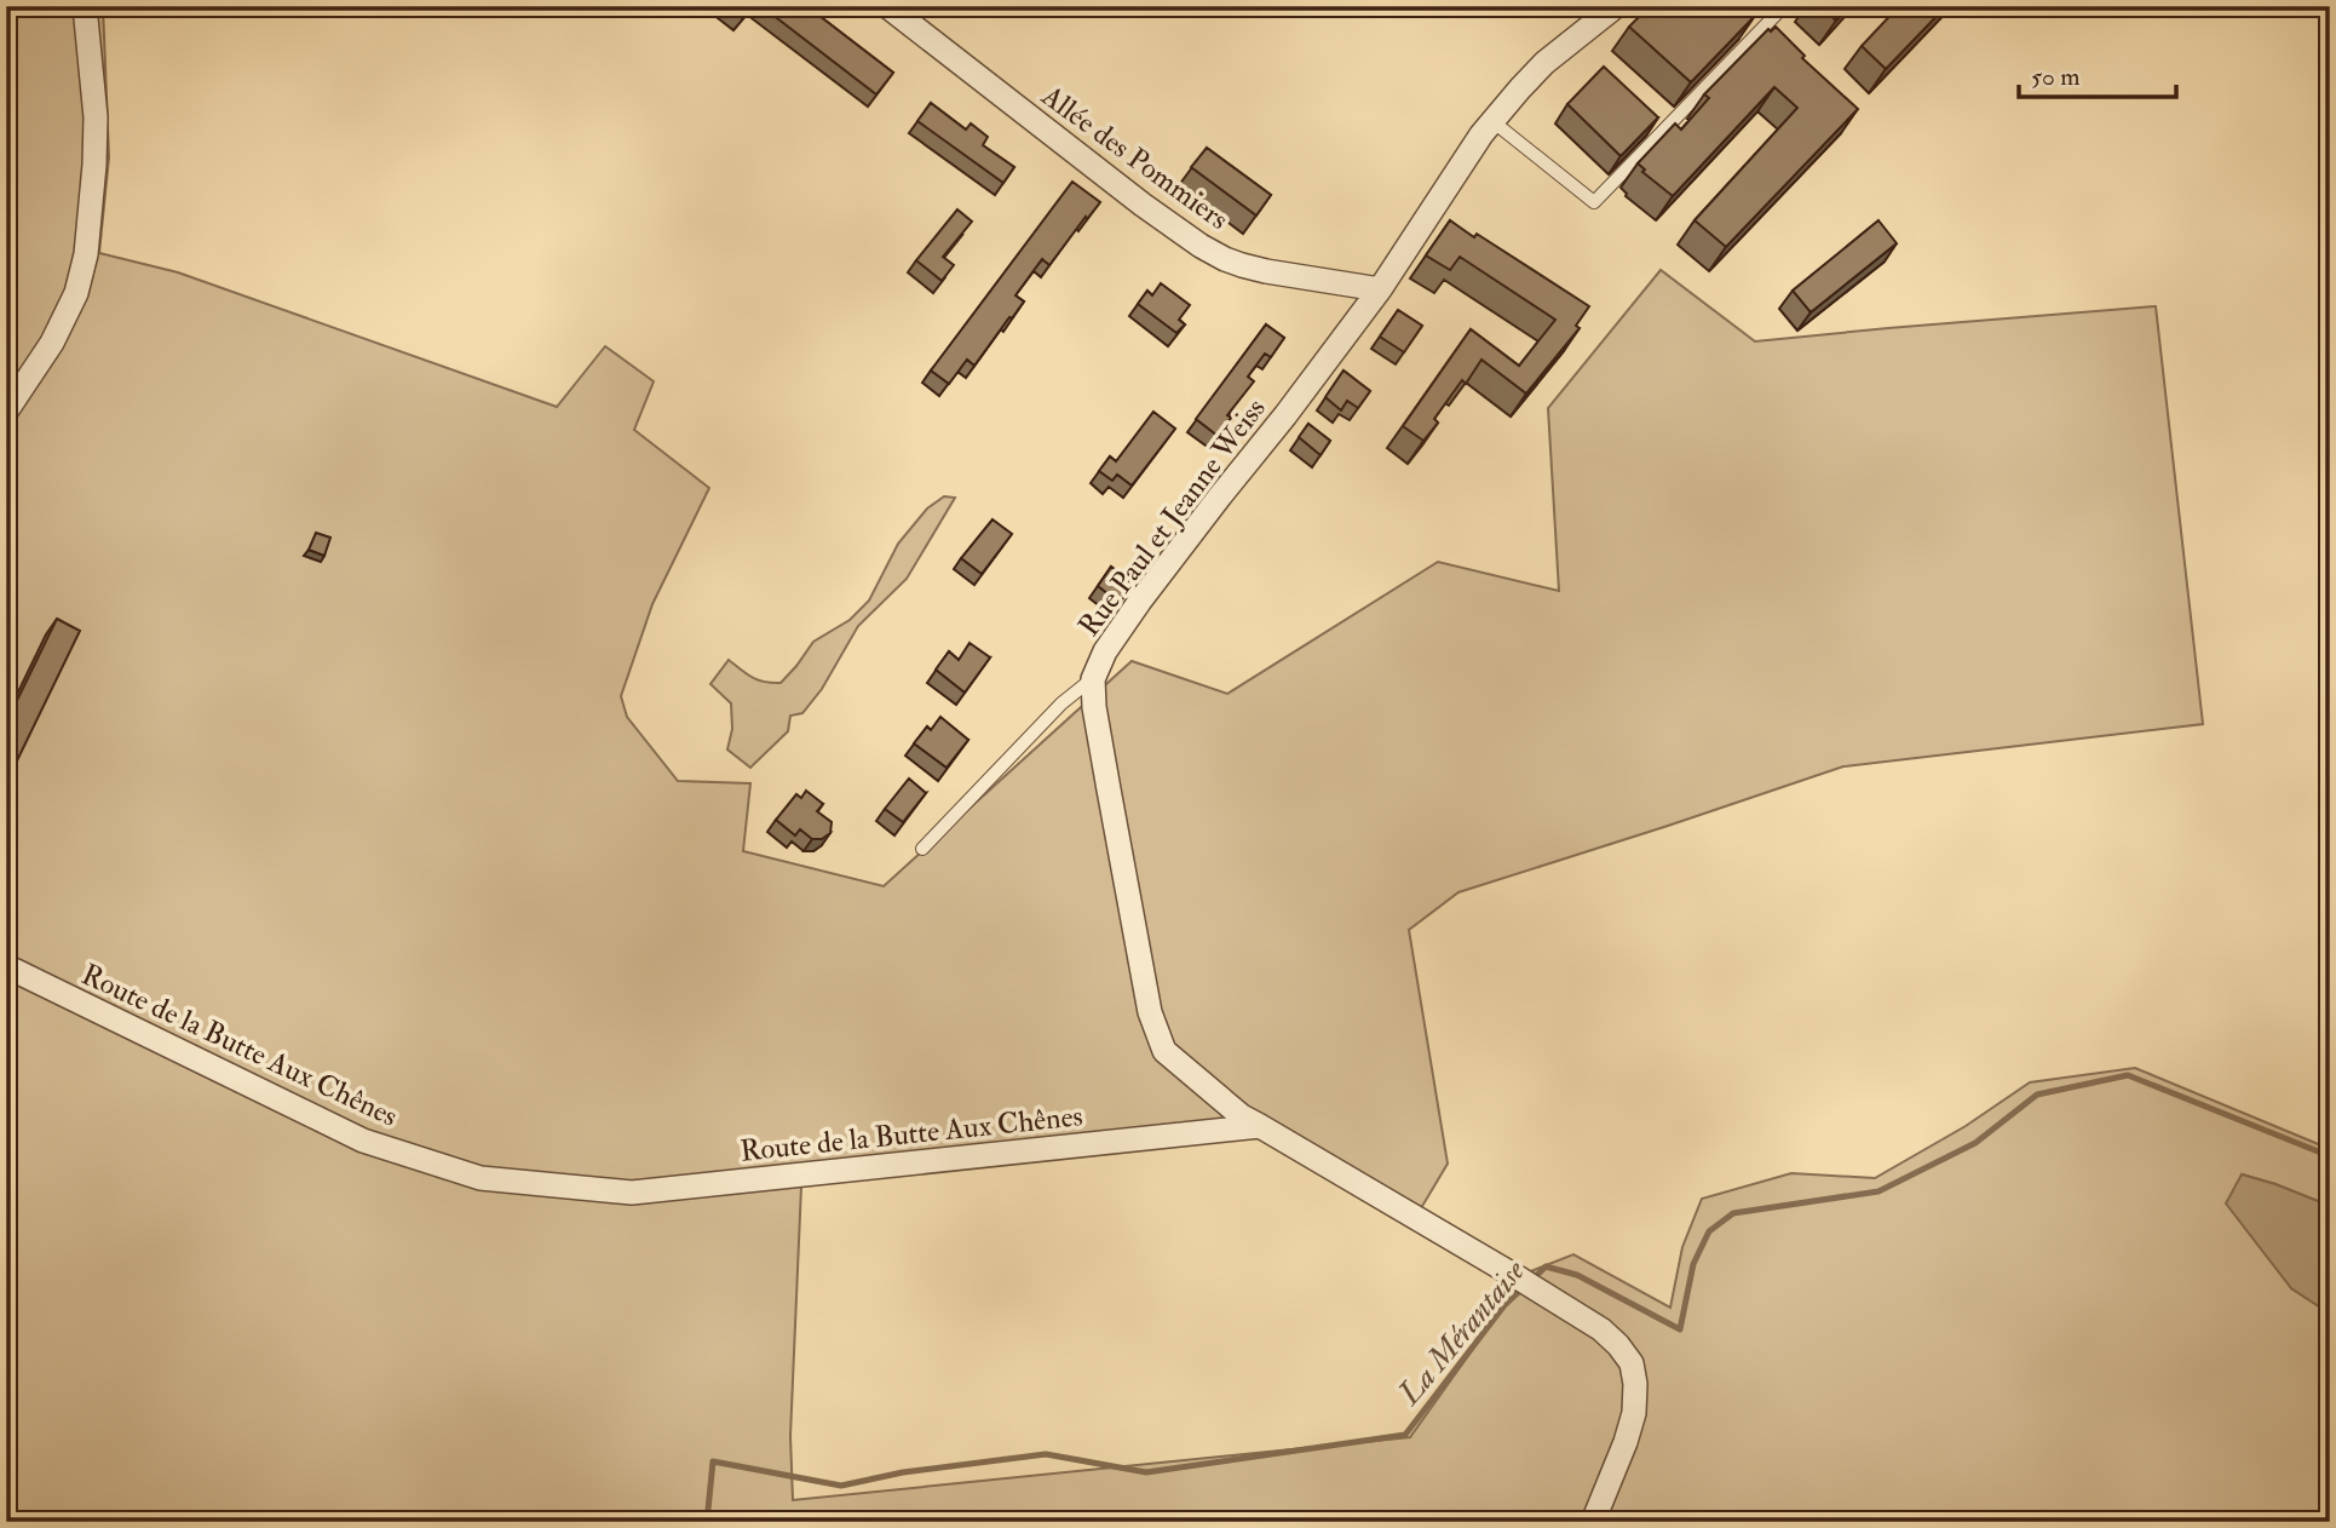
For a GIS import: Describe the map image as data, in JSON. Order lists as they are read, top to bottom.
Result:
{
  "streets": {
    "street": ["Allée des Pommiers", "Rue Paul et Jeanne Weiss", "Route de la Butte Aux Chênes"]
  },
  "crossings": [
    ["Allée des Pommiers", "Rue Paul et Jeanne Weiss"],
    ["Rue Paul et Jeanne Weiss", "Route de la Butte Aux Chênes"]
  ],
  "water": ["La Mérantaise"],
  "scale_bar": "50 m"
}
